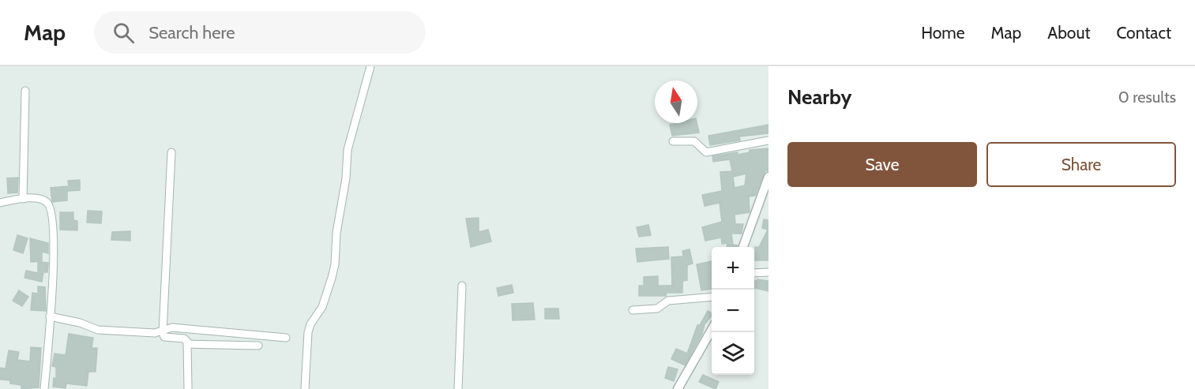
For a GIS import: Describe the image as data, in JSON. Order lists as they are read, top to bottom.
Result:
{
  "north": "top",
  "page": {
    "header": "Map",
    "search": "Search here",
    "nav": [
      "Home",
      "Map",
      "About",
      "Contact"
    ],
    "heading": ["Nearby", "0 results"],
    "buttons": ["Save", "Share"],
    "map_buttons": ["+", "−"]
  }
}
